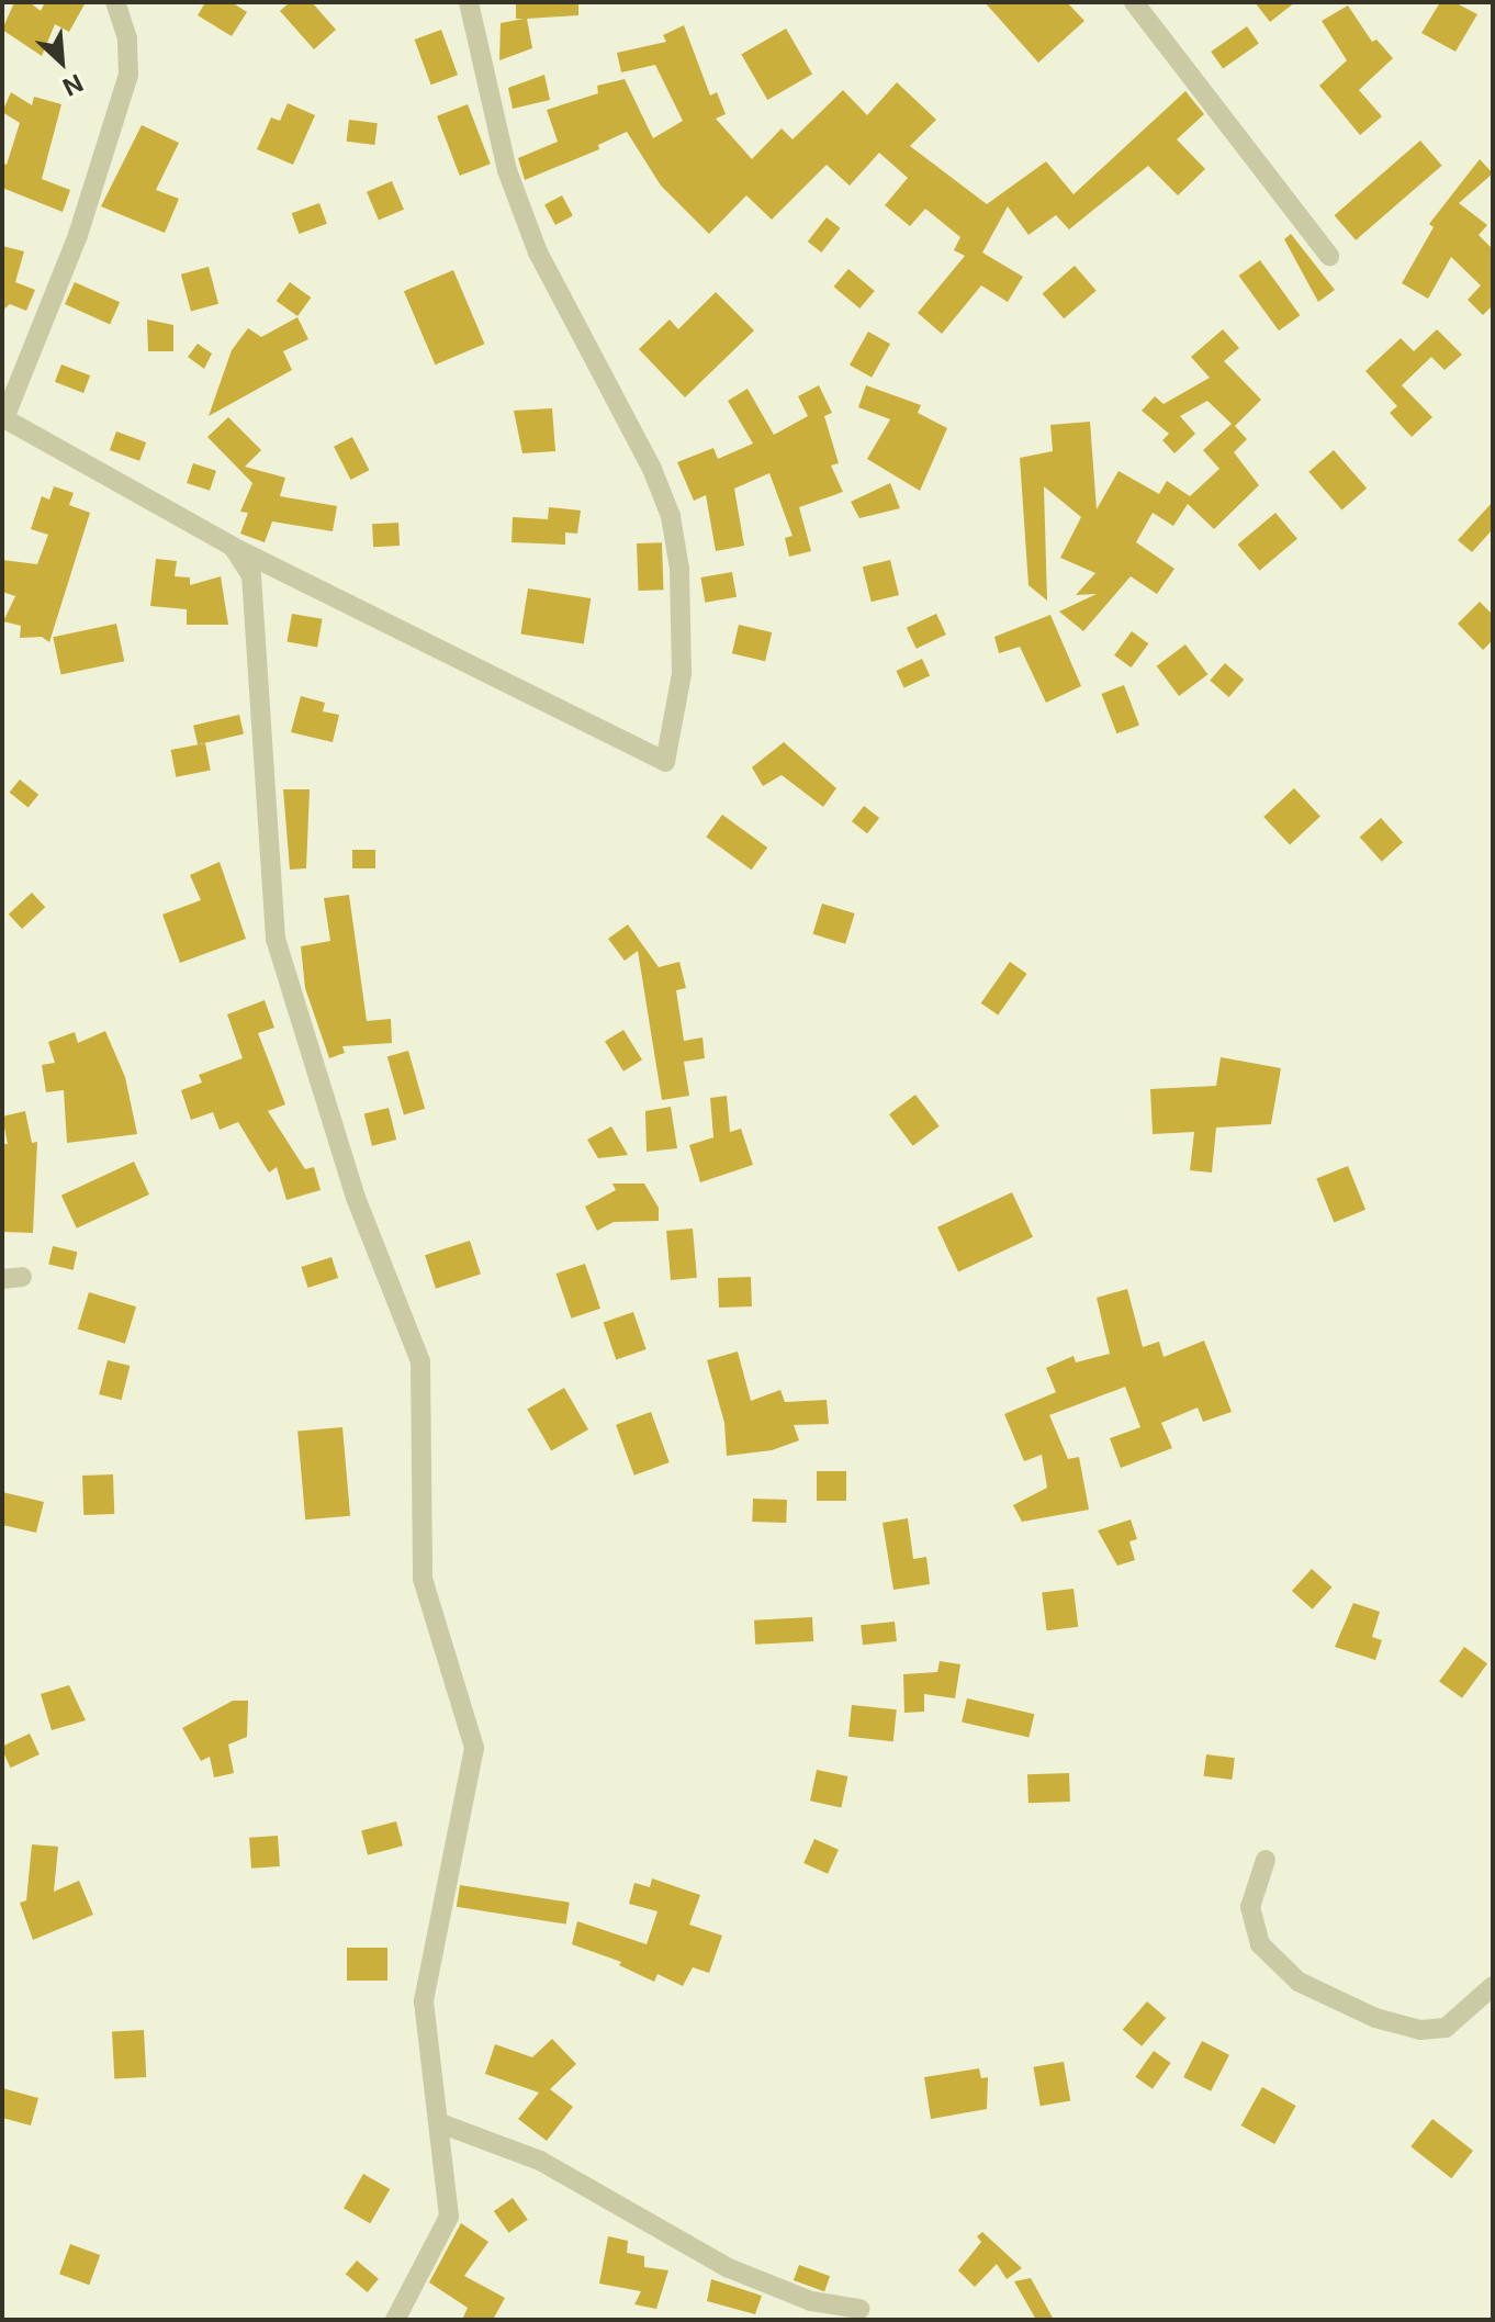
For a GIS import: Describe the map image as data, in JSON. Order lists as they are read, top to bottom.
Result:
{
  "north": "bottom right"
}
